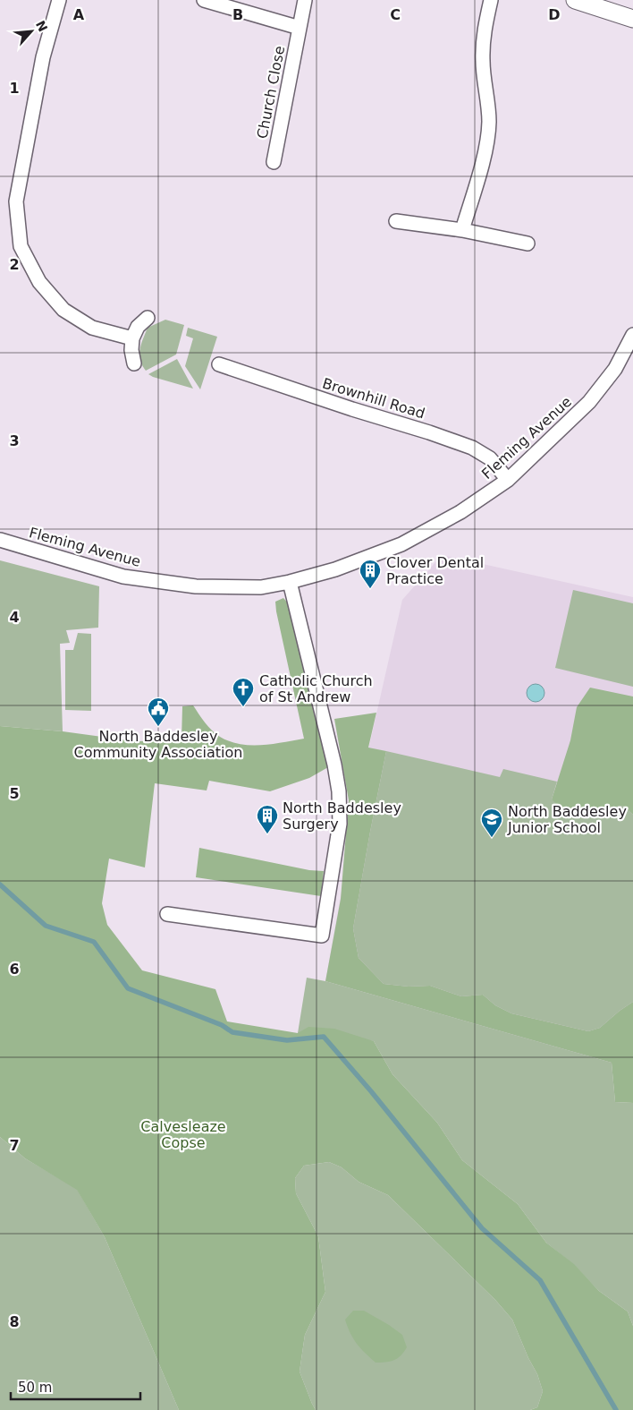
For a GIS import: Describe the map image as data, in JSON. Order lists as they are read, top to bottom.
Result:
{
  "streets": {
    "street": ["Church Close", "Brownhill Road", "Fleming Avenue"]
  },
  "crossings": [
    ["Brownhill Road", "Fleming Avenue"]
  ],
  "parks": ["Calvesleaze Copse"],
  "places": {
    "building": ["Clover Dental Practice", "North Baddesley Surgery"],
    "church": ["Catholic Church of St Andrew"],
    "public building": ["North Baddesley Community Association"],
    "school or university": ["North Baddesley Junior School"]
  },
  "scale_bar": "50 m",
  "north": "top right",
  "grid": {
    "columns": [
      "A",
      "B",
      "C",
      "D"
    ],
    "rows": [
      "1",
      "2",
      "3",
      "4",
      "5",
      "6",
      "7",
      "8"
    ]
  }
}
